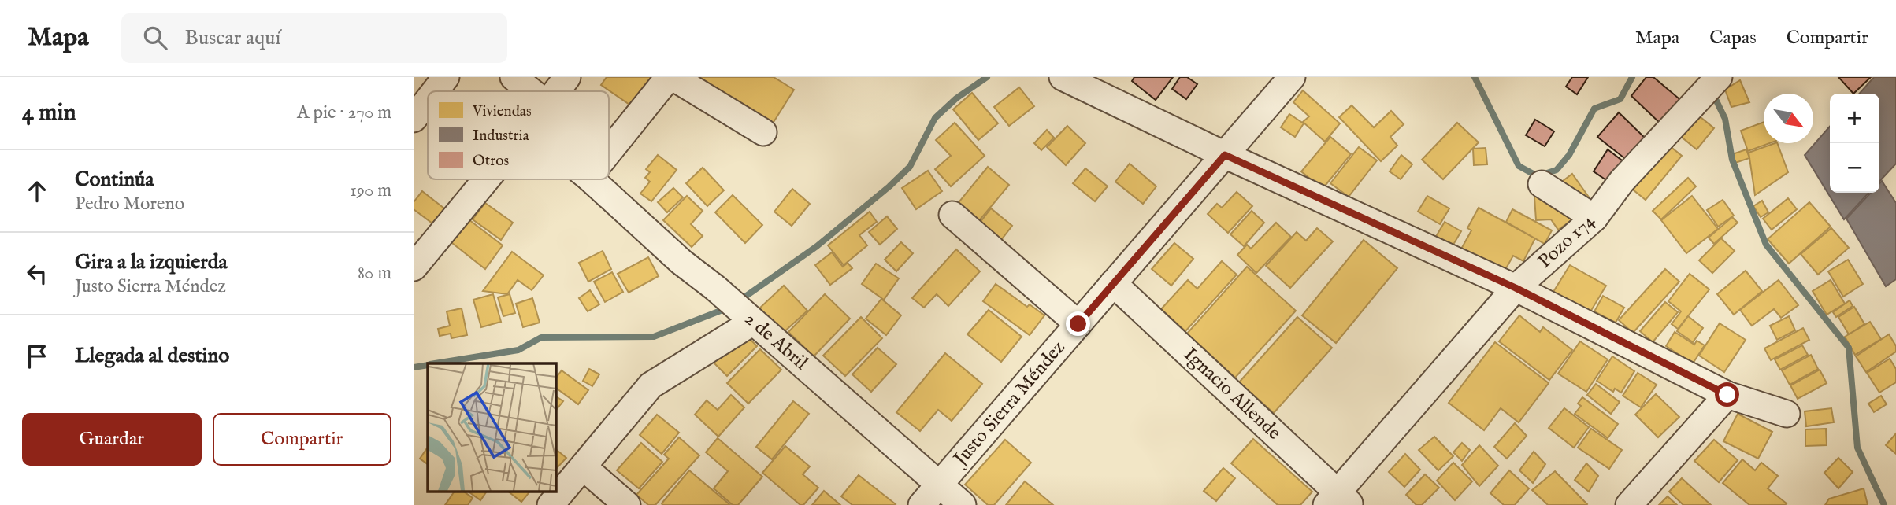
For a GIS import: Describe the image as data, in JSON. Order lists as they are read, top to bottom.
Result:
{
  "streets": {
    "street": [
      "Pozo 174",
      "2 de Abril",
      "Ignacio Allende",
      "Justo Sierra Méndez"
    ]
  },
  "crossings": [
    ["Pozo 174", "Ignacio Allende"],
    ["2 de Abril", "Justo Sierra Méndez"],
    ["Ignacio Allende", "Justo Sierra Méndez"]
  ],
  "legend": ["Viviendas", "Industria", "Otros"],
  "north": "bottom right",
  "page": {
    "header": "Mapa",
    "search": "Buscar aquí",
    "nav": ["Mapa", "Capas", "Compartir"],
    "heading": ["4 min", "A pie · 270 m"],
    "map_buttons": ["+", "−"],
    "list": [
      ["Continúa", "Pedro Moreno", "190 m"],
      ["Gira a la izquierda", "Justo Sierra Méndez", "80 m"],
      "Llegada al destino"
    ],
    "buttons": ["Guardar", "Compartir"]
  }
}
